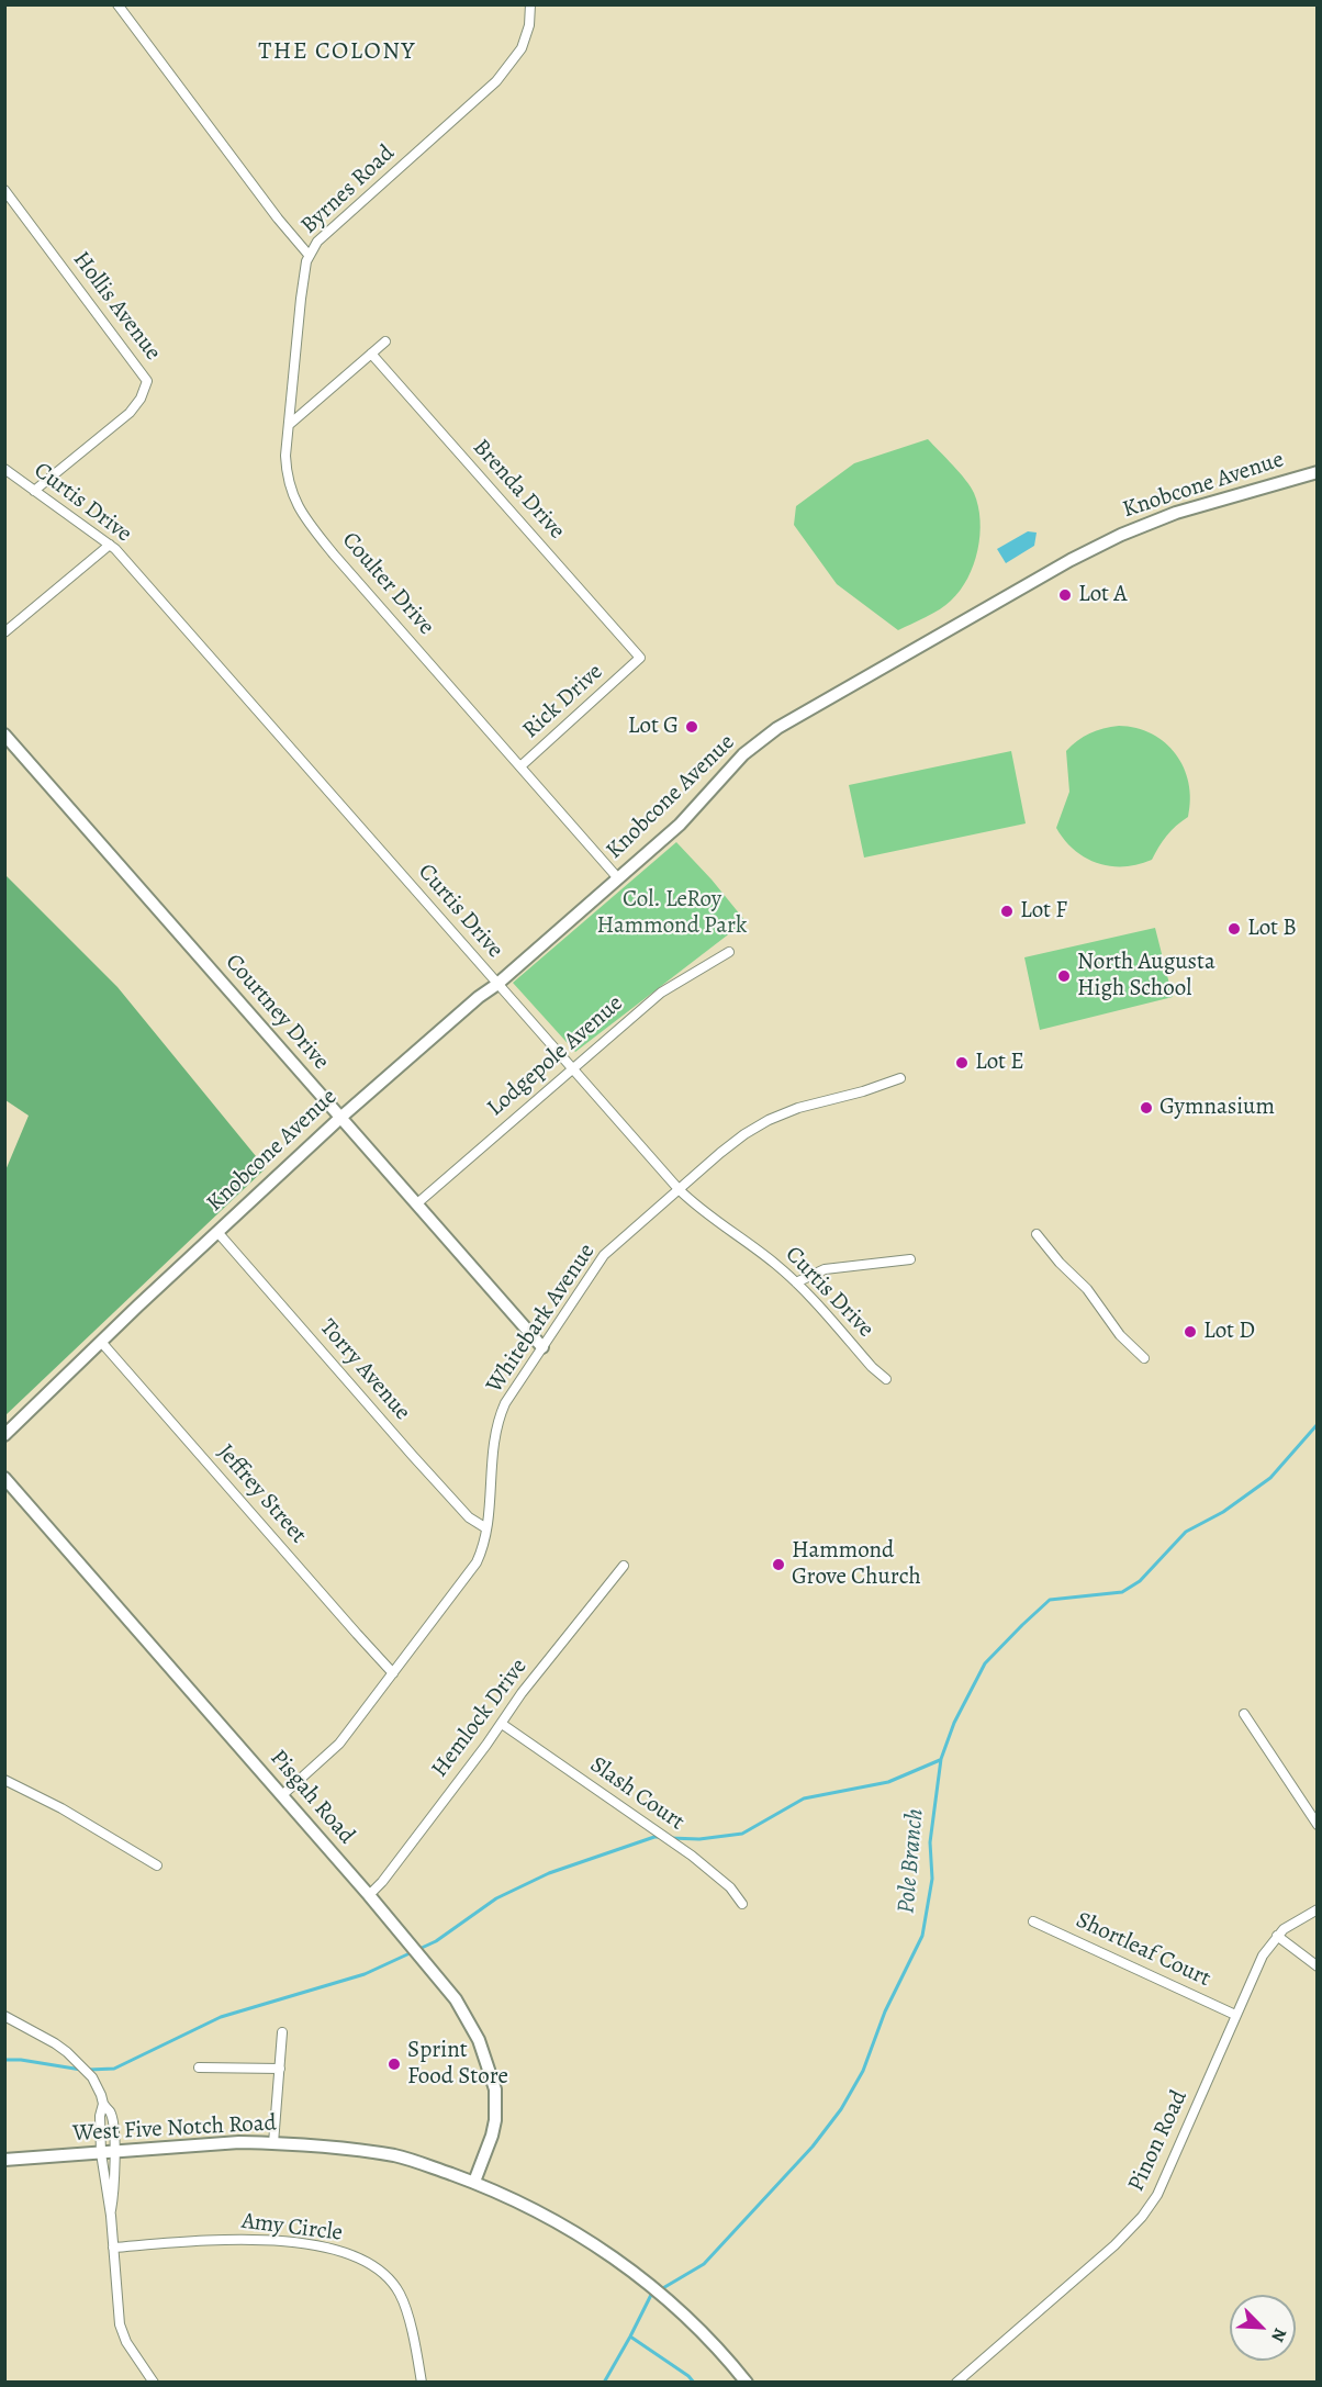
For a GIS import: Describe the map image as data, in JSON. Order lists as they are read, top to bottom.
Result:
{
  "streets": {
    "street": [
      "Byrnes Road",
      "Hollis Avenue",
      "Knobcone Avenue",
      "Brenda Drive",
      "Curtis Drive",
      "Coulter Drive",
      "Rick Drive",
      "Courtney Drive",
      "Lodgepole Avenue",
      "Whitebark Avenue",
      "Torry Avenue",
      "Jeffrey Street",
      "Hemlock Drive",
      "Slash Court",
      "Pisgah Road",
      "Shortleaf Court",
      "West Five Notch Road",
      "Pinon Road",
      "Amy Circle"
    ]
  },
  "crossings": [
    ["Byrnes Road", "Coulter Drive"],
    ["Hollis Avenue", "Curtis Drive"],
    ["Knobcone Avenue", "Curtis Drive"],
    ["Knobcone Avenue", "Coulter Drive"],
    ["Knobcone Avenue", "Courtney Drive"],
    ["Knobcone Avenue", "Torry Avenue"],
    ["Knobcone Avenue", "Jeffrey Street"],
    ["Brenda Drive", "Rick Drive"],
    ["Curtis Drive", "Lodgepole Avenue"],
    ["Curtis Drive", "Whitebark Avenue"],
    ["Coulter Drive", "Rick Drive"],
    ["Courtney Drive", "Lodgepole Avenue"],
    ["Courtney Drive", "Whitebark Avenue"],
    ["Whitebark Avenue", "Torry Avenue"],
    ["Whitebark Avenue", "Jeffrey Street"],
    ["Whitebark Avenue", "Pisgah Road"],
    ["Hemlock Drive", "Slash Court"],
    ["Hemlock Drive", "Pisgah Road"],
    ["Pisgah Road", "West Five Notch Road"],
    ["Shortleaf Court", "Pinon Road"]
  ],
  "districts": ["THE COLONY"],
  "water": ["Pole Branch"],
  "parks": ["Col. LeRoy Hammond Park"],
  "places": [
    "Lot A",
    "Lot G",
    "Lot F",
    "Lot B",
    "North Augusta High School",
    "Lot E",
    "Gymnasium",
    "Lot D",
    "Hammond Grove Church",
    "Sprint Food Store"
  ],
  "north": "bottom right"
}
